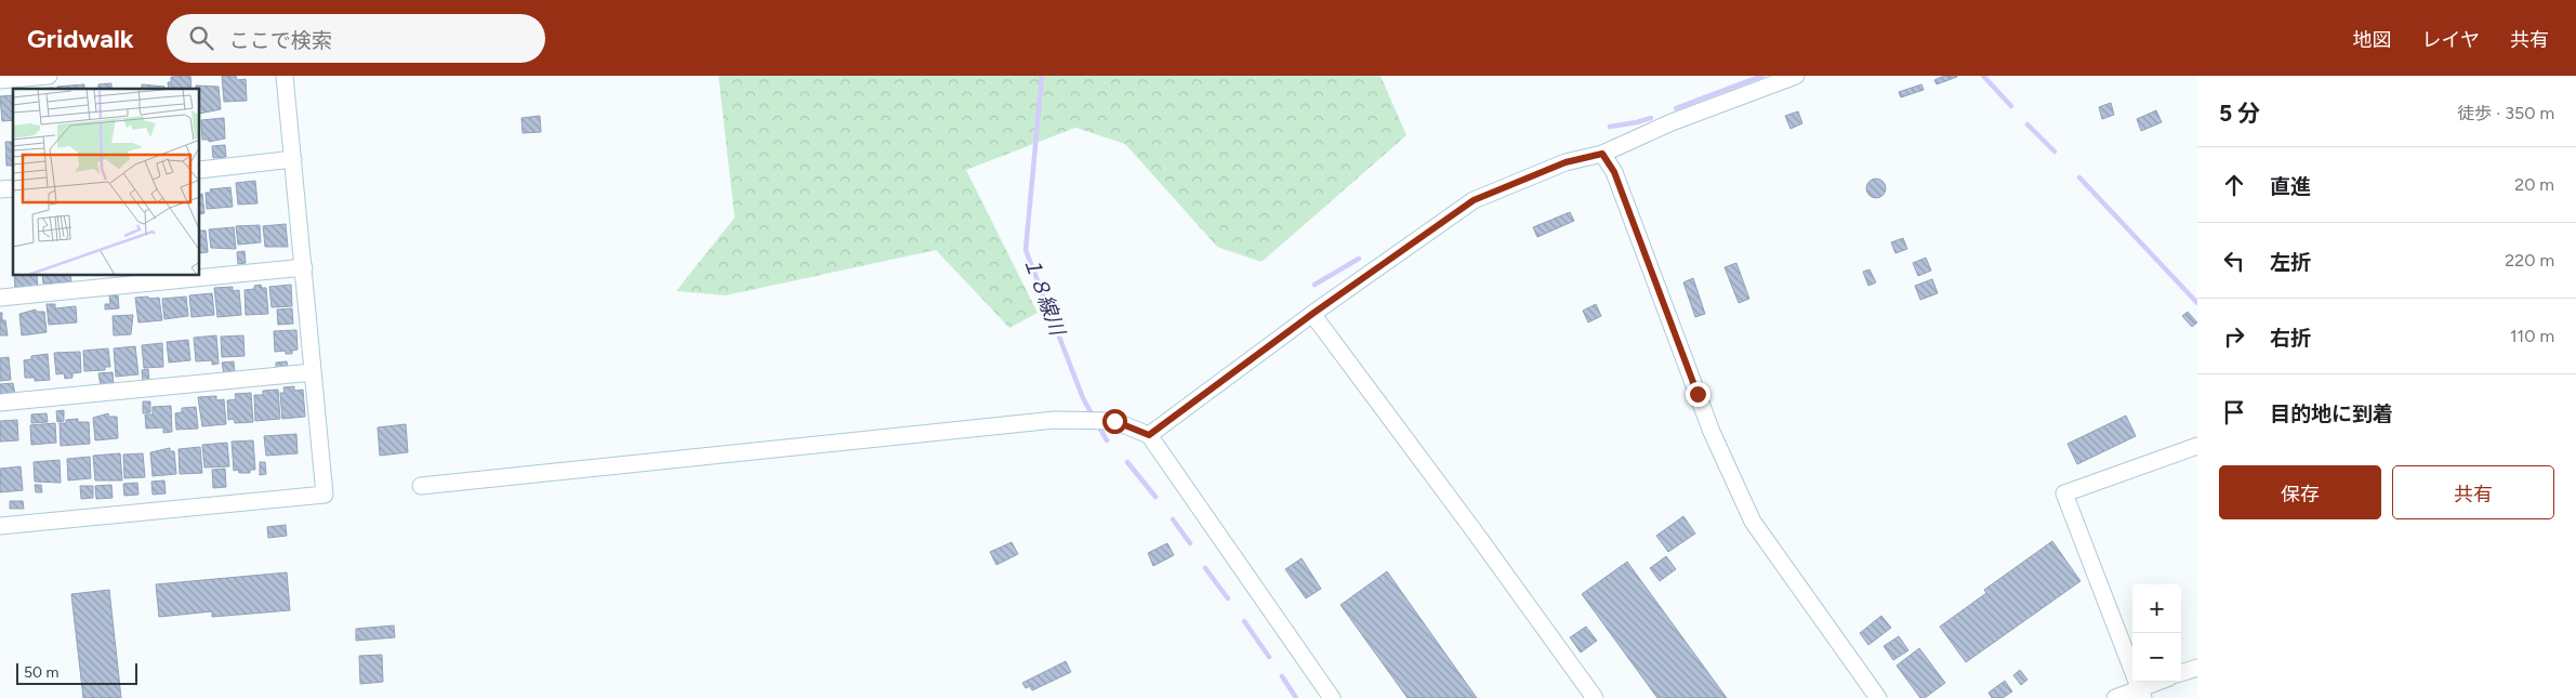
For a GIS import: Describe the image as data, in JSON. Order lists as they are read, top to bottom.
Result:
{
  "water": ["１８線川"],
  "scale_bar": "50 m",
  "page": {
    "header": "Gridwalk",
    "search": "ここで検索",
    "nav": ["地図", "レイヤ", "共有"],
    "heading": ["5 分", "徒歩 · 350 m"],
    "list": [
      ["直進", "20 m"],
      ["左折", "220 m"],
      ["右折", "110 m"],
      "目的地に到着"
    ],
    "buttons": ["保存", "共有"],
    "map_buttons": ["+", "−"],
    "scale": "50 m"
  }
}
